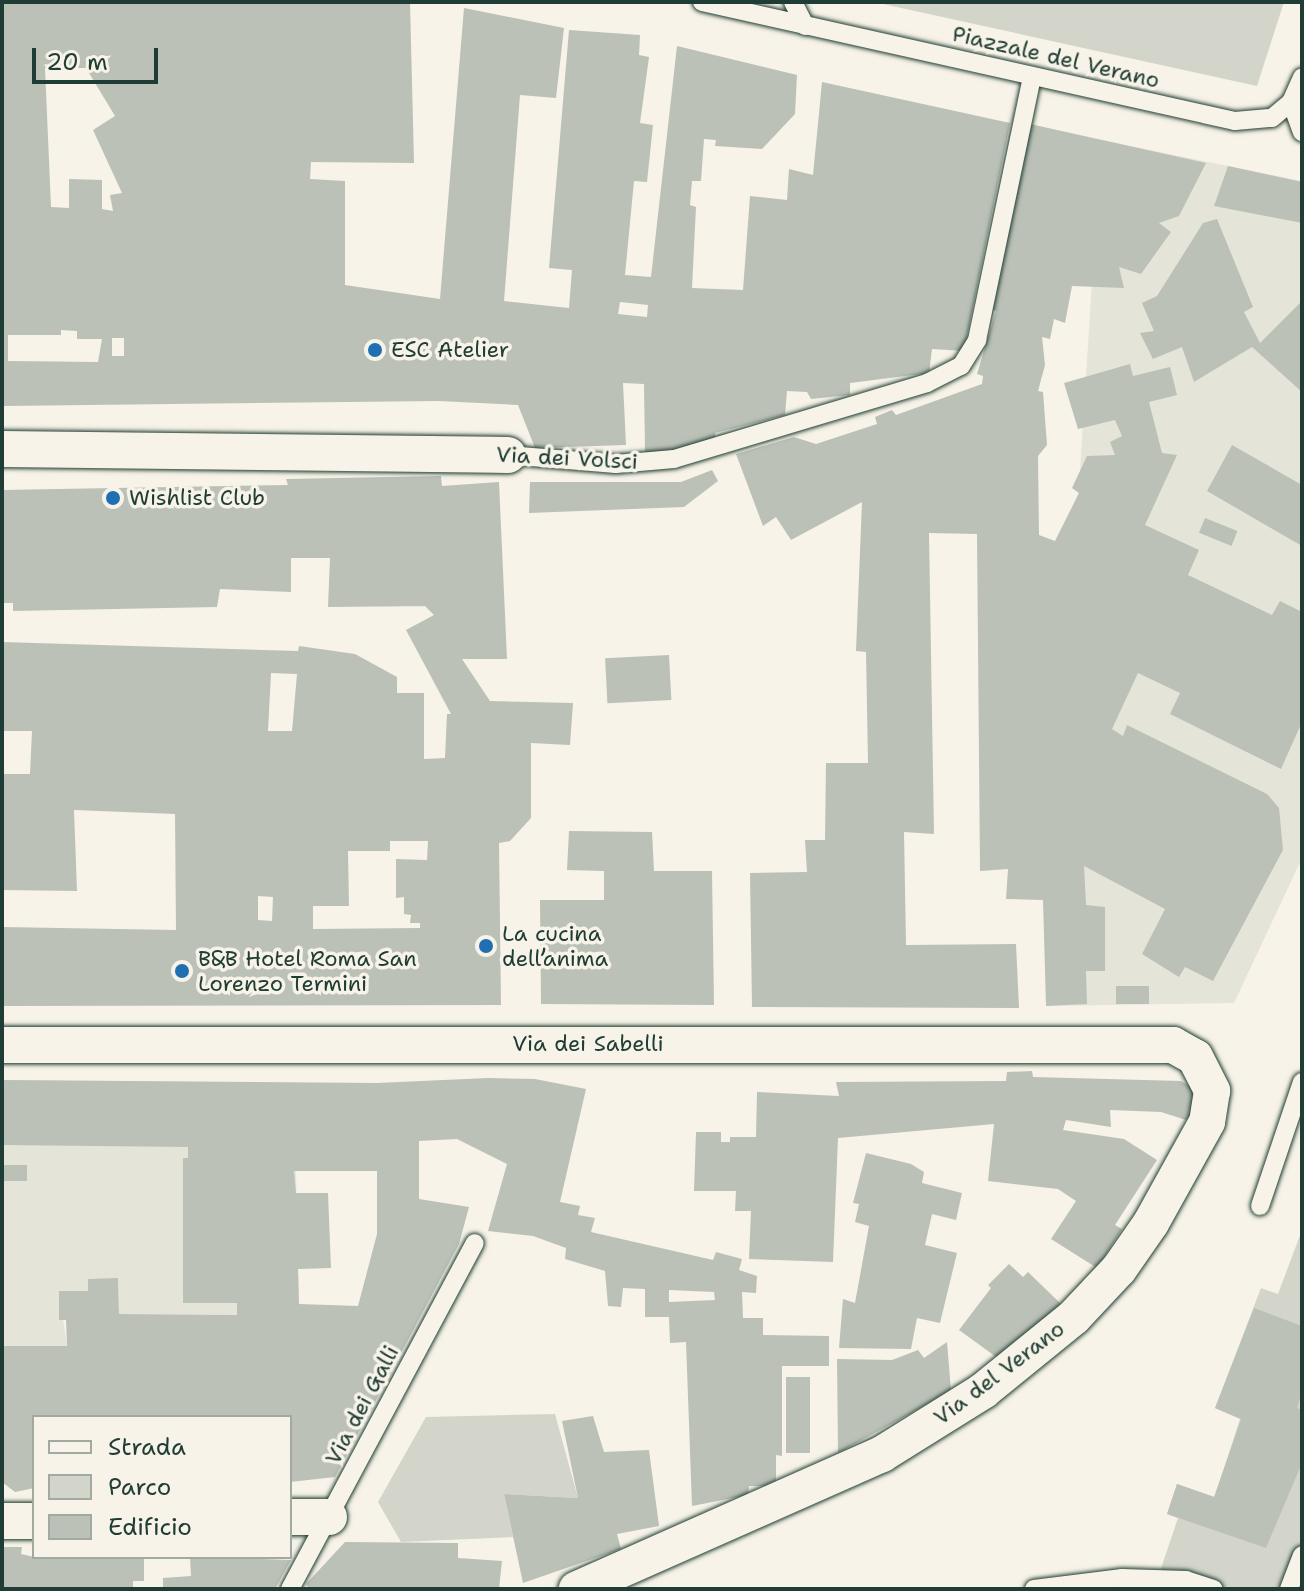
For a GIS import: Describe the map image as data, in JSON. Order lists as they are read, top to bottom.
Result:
{
  "streets": {
    "street": ["Via dei Volsci", "Via dei Sabelli", "Via del Verano"],
    "lane": ["Piazzale del Verano", "Via dei Galli"]
  },
  "crossings": [
    ["Piazzale del Verano", "Via dei Volsci"],
    ["Via dei Sabelli", "Via del Verano"]
  ],
  "places": [
    "ESC Atelier",
    "Wishlist Club",
    "La cucina dell’anima",
    "B&B Hotel Roma San Lorenzo Termini"
  ],
  "legend": ["Strada", "Parco", "Edificio"],
  "scale_bar": "20 m"
}
